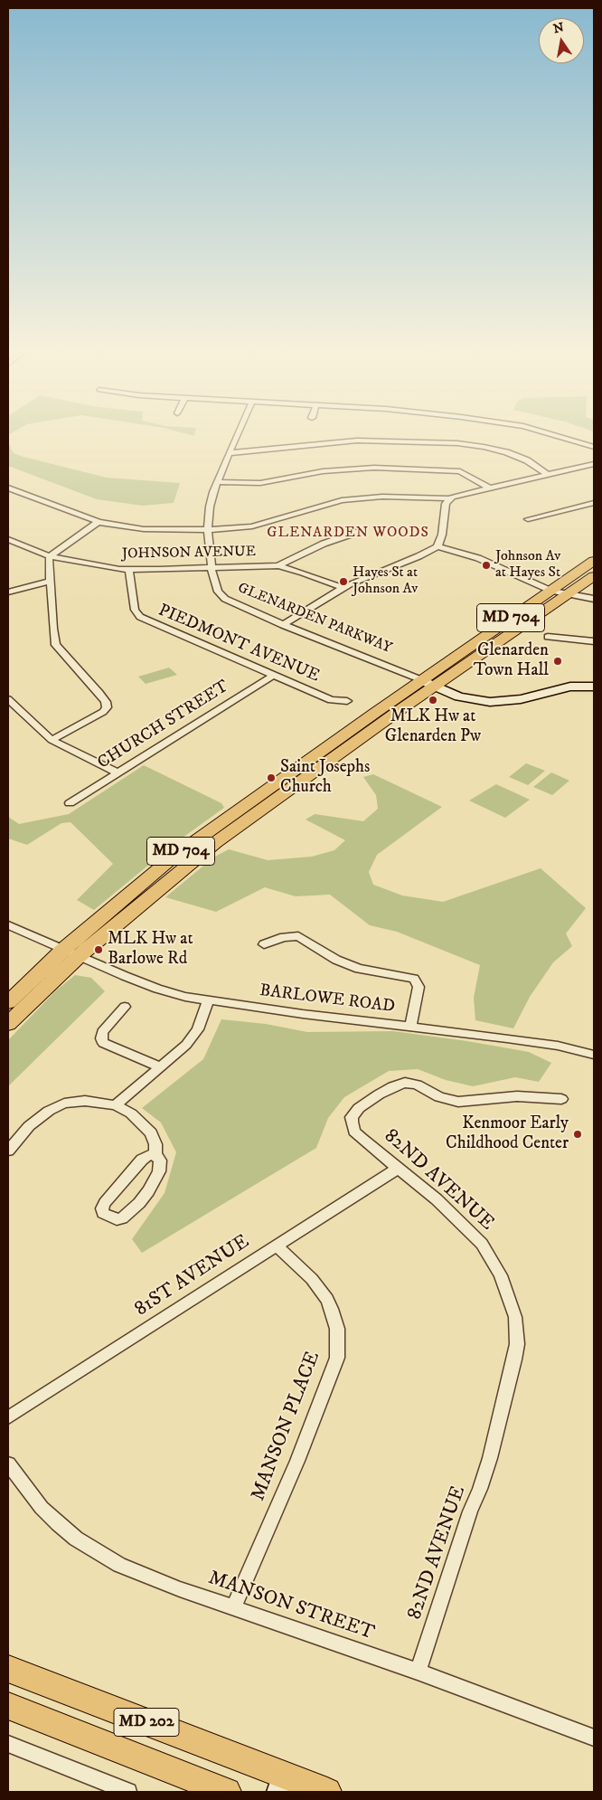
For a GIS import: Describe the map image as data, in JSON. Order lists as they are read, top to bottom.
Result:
{
  "streets": {
    "main road": ["MD 704", "MD 202"],
    "street": [
      "JOHNSON AVENUE",
      "GLENARDEN PARKWAY",
      "PIEDMONT AVENUE",
      "CHURCH STREET",
      "BARLOWE ROAD",
      "82ND AVENUE",
      "81ST AVENUE",
      "MANSON PLACE",
      "MANSON STREET"
    ]
  },
  "crossings": [
    ["JOHNSON AVENUE", "GLENARDEN PARKWAY"],
    ["JOHNSON AVENUE", "PIEDMONT AVENUE"],
    ["MD 704", "GLENARDEN PARKWAY"],
    ["MD 704", "BARLOWE ROAD"],
    ["PIEDMONT AVENUE", "CHURCH STREET"],
    ["82ND AVENUE", "81ST AVENUE"],
    ["82ND AVENUE", "MANSON STREET"],
    ["81ST AVENUE", "MANSON PLACE"],
    ["MANSON PLACE", "MANSON STREET"]
  ],
  "districts": ["GLENARDEN WOODS"],
  "places": [
    "Johnson Av at Hayes St",
    "Hayes St at Johnson Av",
    "Glenarden Town Hall",
    "MLK Hw at Glenarden Pw",
    "Saint Josephs Church",
    "MLK Hw at Barlowe Rd",
    "Kenmoor Early Childhood Center"
  ],
  "north": "top"
}
